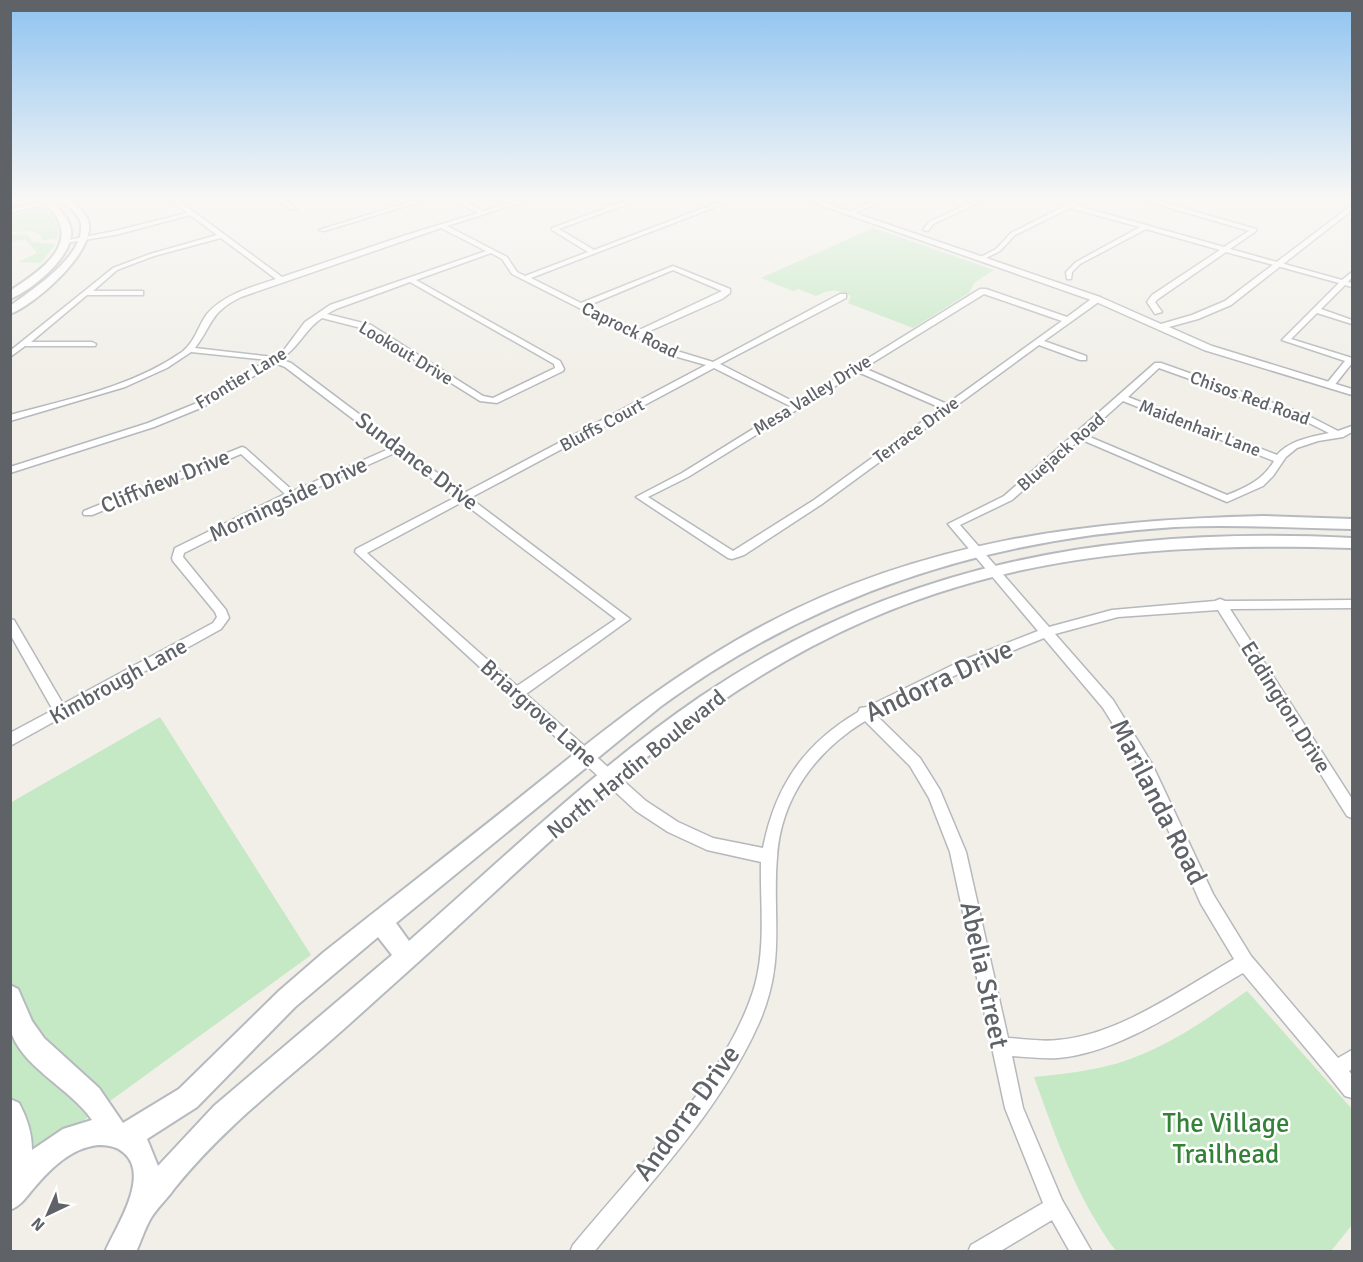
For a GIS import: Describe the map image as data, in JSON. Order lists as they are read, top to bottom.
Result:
{
  "streets": {
    "main road": ["North Hardin Boulevard"],
    "street": [
      "Caprock Road",
      "Lookout Drive",
      "Frontier Lane",
      "Mesa Valley Drive",
      "Chisos Red Road",
      "Bluffs Court",
      "Maidenhair Lane",
      "Terrace Drive",
      "Bluejack Road",
      "Sundance Drive",
      "Cliffview Drive",
      "Morningside Drive",
      "Kimbrough Lane",
      "Andorra Drive",
      "Eddington Drive",
      "Briargrove Lane",
      "Marilanda Road",
      "Abelia Street"
    ]
  },
  "crossings": [
    ["Caprock Road", "Mesa Valley Drive"],
    ["Caprock Road", "Bluffs Court"],
    ["Lookout Drive", "Frontier Lane"],
    ["Frontier Lane", "Sundance Drive"],
    ["Mesa Valley Drive", "Terrace Drive"],
    ["Chisos Red Road", "Bluejack Road"],
    ["Bluffs Court", "Sundance Drive"],
    ["Bluffs Court", "Briargrove Lane"],
    ["Maidenhair Lane", "Bluejack Road"],
    ["Bluejack Road", "Marilanda Road"],
    ["Sundance Drive", "Morningside Drive"],
    ["Sundance Drive", "Briargrove Lane"],
    ["Cliffview Drive", "Morningside Drive"],
    ["Morningside Drive", "Kimbrough Lane"],
    ["Andorra Drive", "Eddington Drive"],
    ["Andorra Drive", "Briargrove Lane"],
    ["Andorra Drive", "Marilanda Road"],
    ["Andorra Drive", "Abelia Street"],
    ["Briargrove Lane", "North Hardin Boulevard"],
    ["North Hardin Boulevard", "Marilanda Road"]
  ],
  "parks": ["The Village Trailhead"],
  "north": "bottom left"
}
